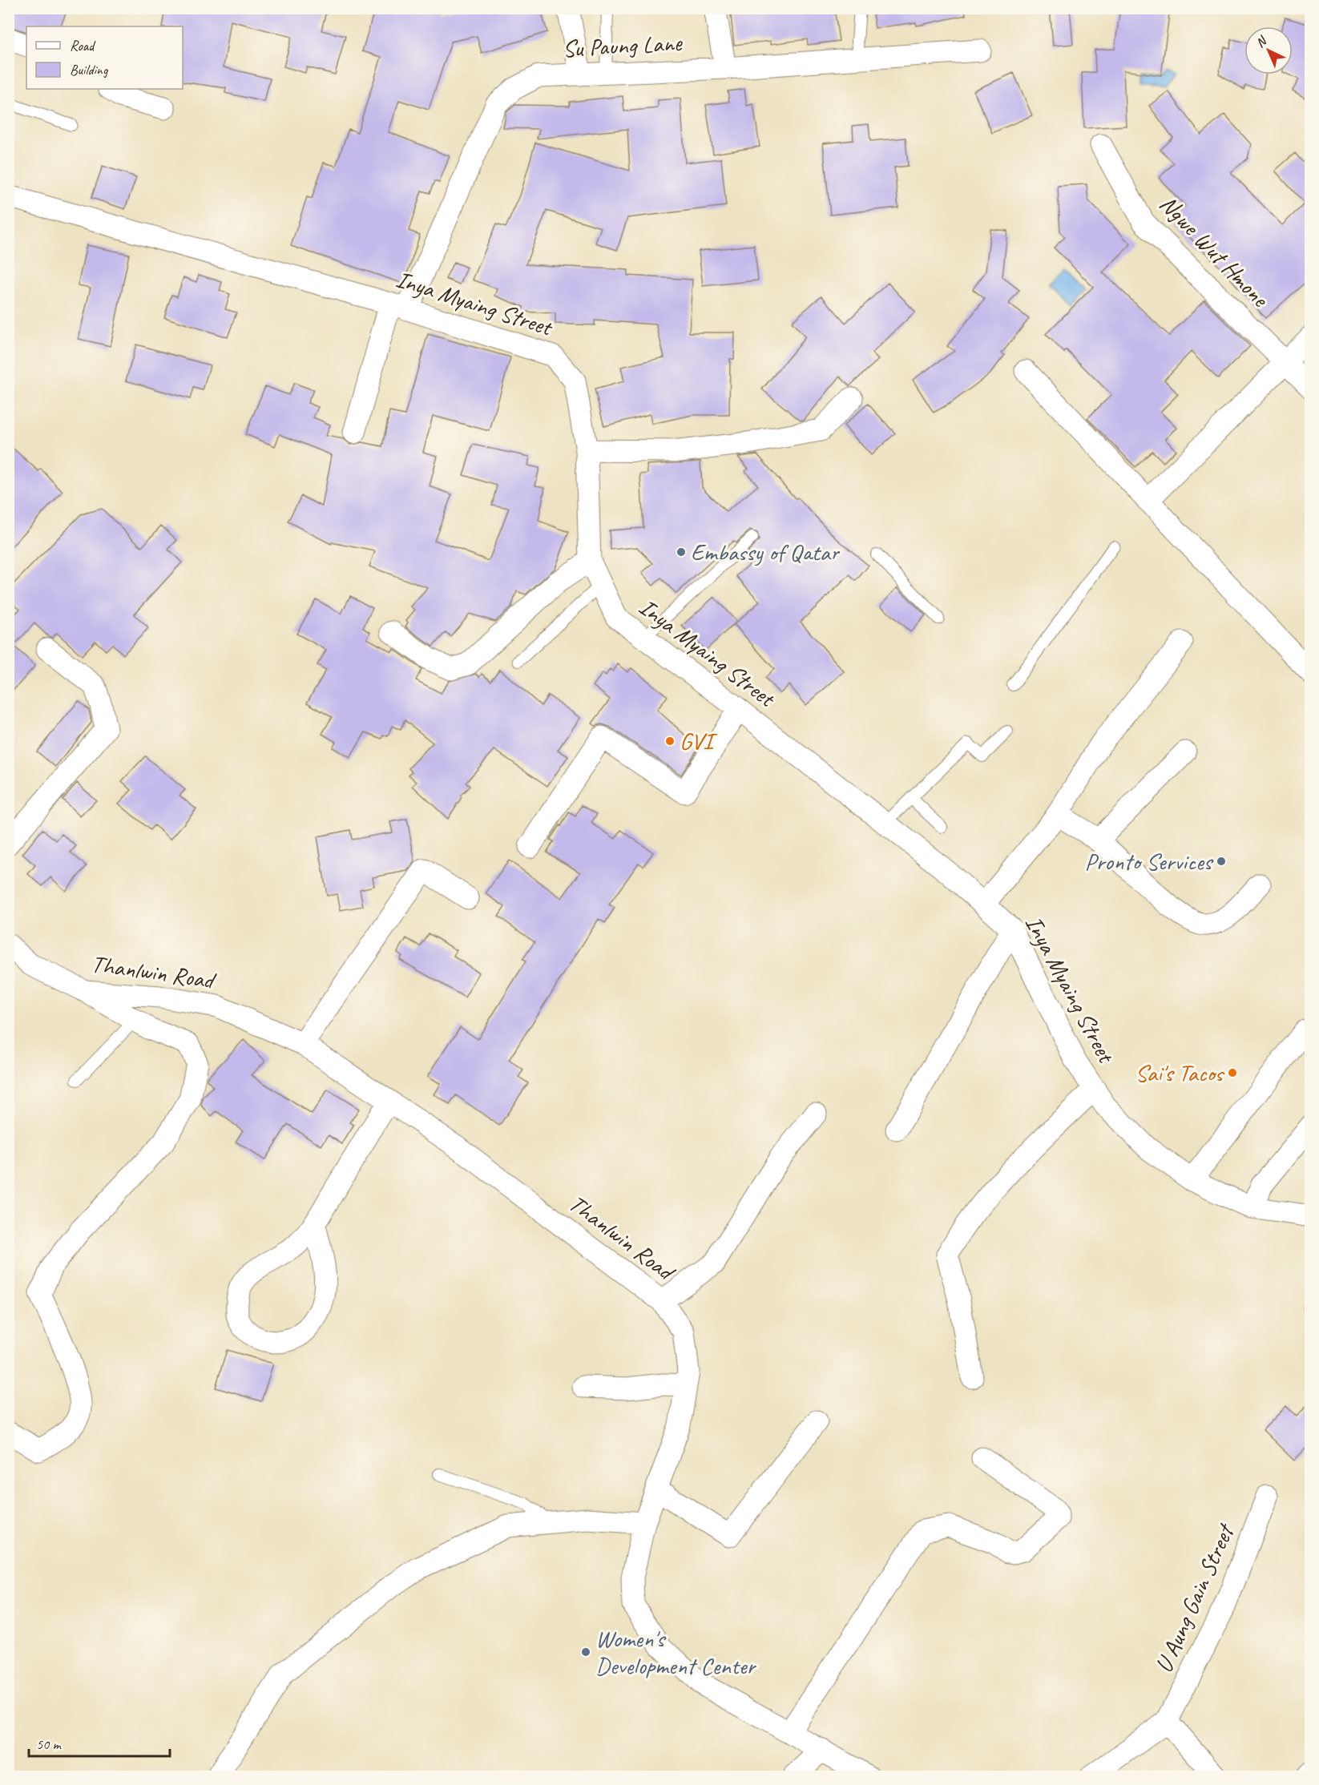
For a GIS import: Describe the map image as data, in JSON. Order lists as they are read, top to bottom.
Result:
{
  "streets": {
    "street": [
      "Su Paung Lane",
      "Ngwe Wut Hmone",
      "Inya Myaing Street",
      "Thanlwin Road",
      "U Aung Gain Street"
    ]
  },
  "crossings": [
    ["Su Paung Lane", "Inya Myaing Street"]
  ],
  "places": [
    "Embassy of Qatar",
    "GVI",
    "Pronto Services",
    "Sai's Tacos",
    "Women's Development Center"
  ],
  "legend": ["Road", "Building"],
  "scale_bar": "50 m",
  "north": "top left"
}
